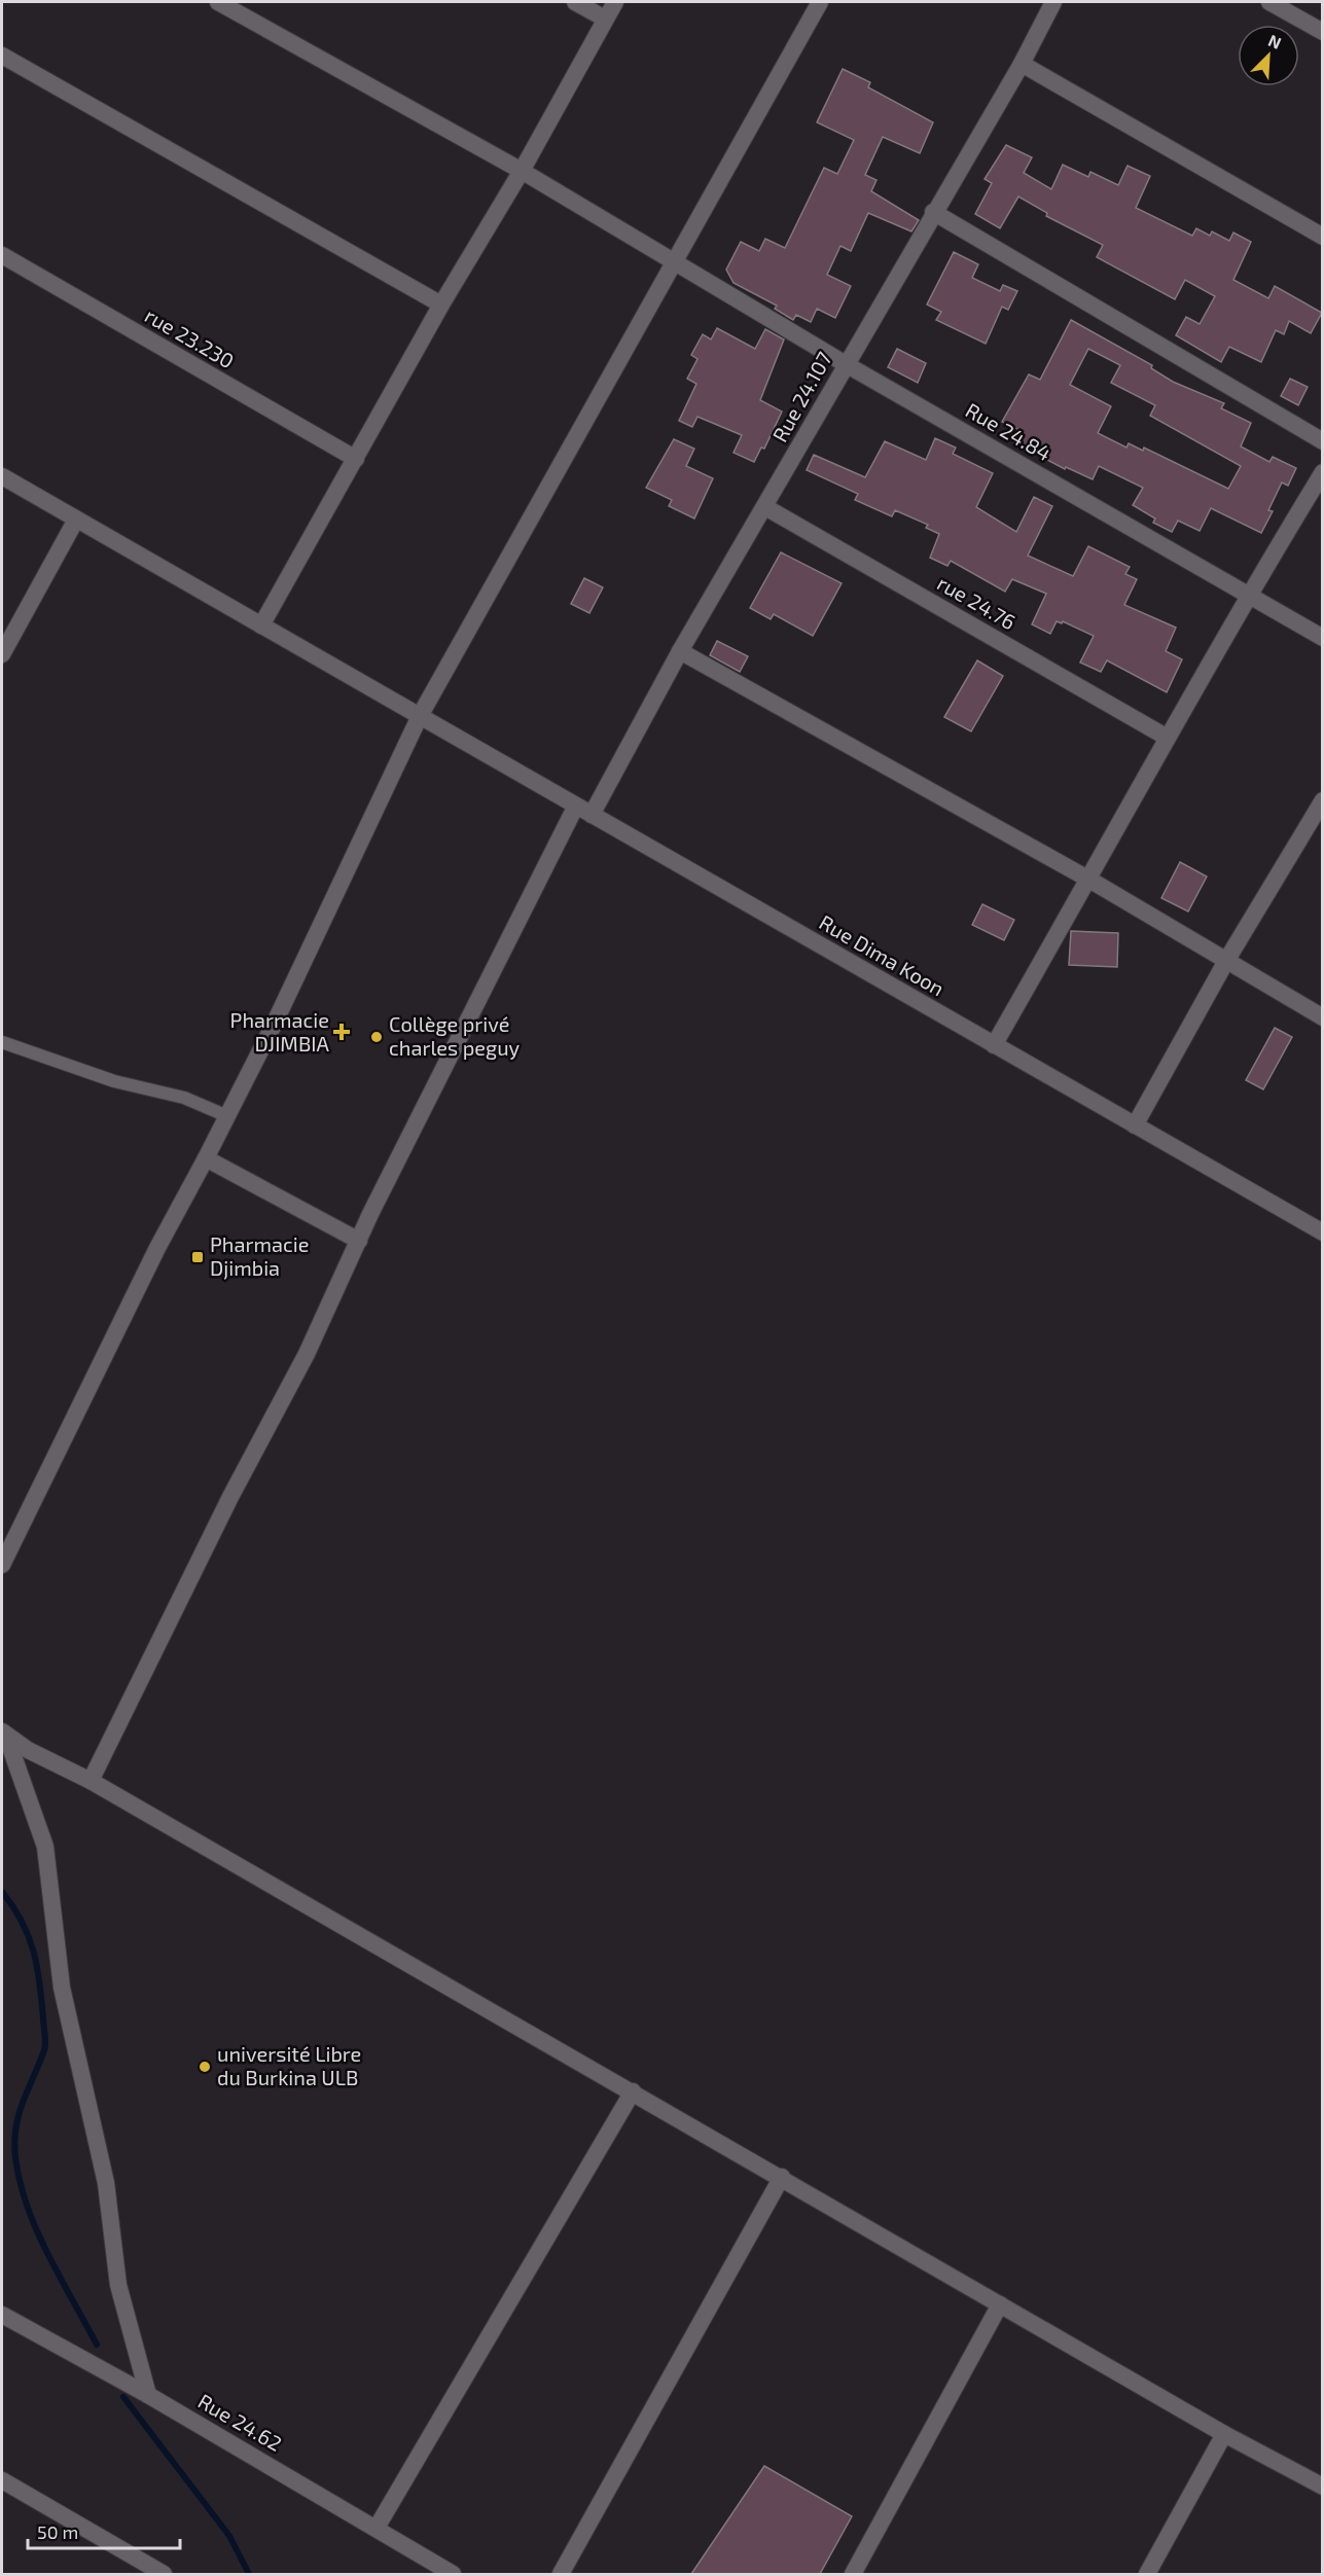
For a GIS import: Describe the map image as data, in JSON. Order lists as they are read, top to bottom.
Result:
{
  "streets": {
    "street": [
      "rue 23.230",
      "Rue 24.107",
      "Rue 24.84",
      "rue 24.76",
      "Rue Dima Koon",
      "Rue 24.62"
    ]
  },
  "crossings": [
    ["Rue 24.107", "Rue 24.84"],
    ["Rue 24.107", "rue 24.76"],
    ["Rue 24.107", "Rue Dima Koon"]
  ],
  "places": {
    "health": ["Pharmacie DJIMBIA"],
    "other": ["Collège privé charles peguy", "université Libre du Burkina ULB"],
    "transit": ["Pharmacie Djimbia"]
  },
  "scale_bar": "50 m",
  "north": "top right"
}
